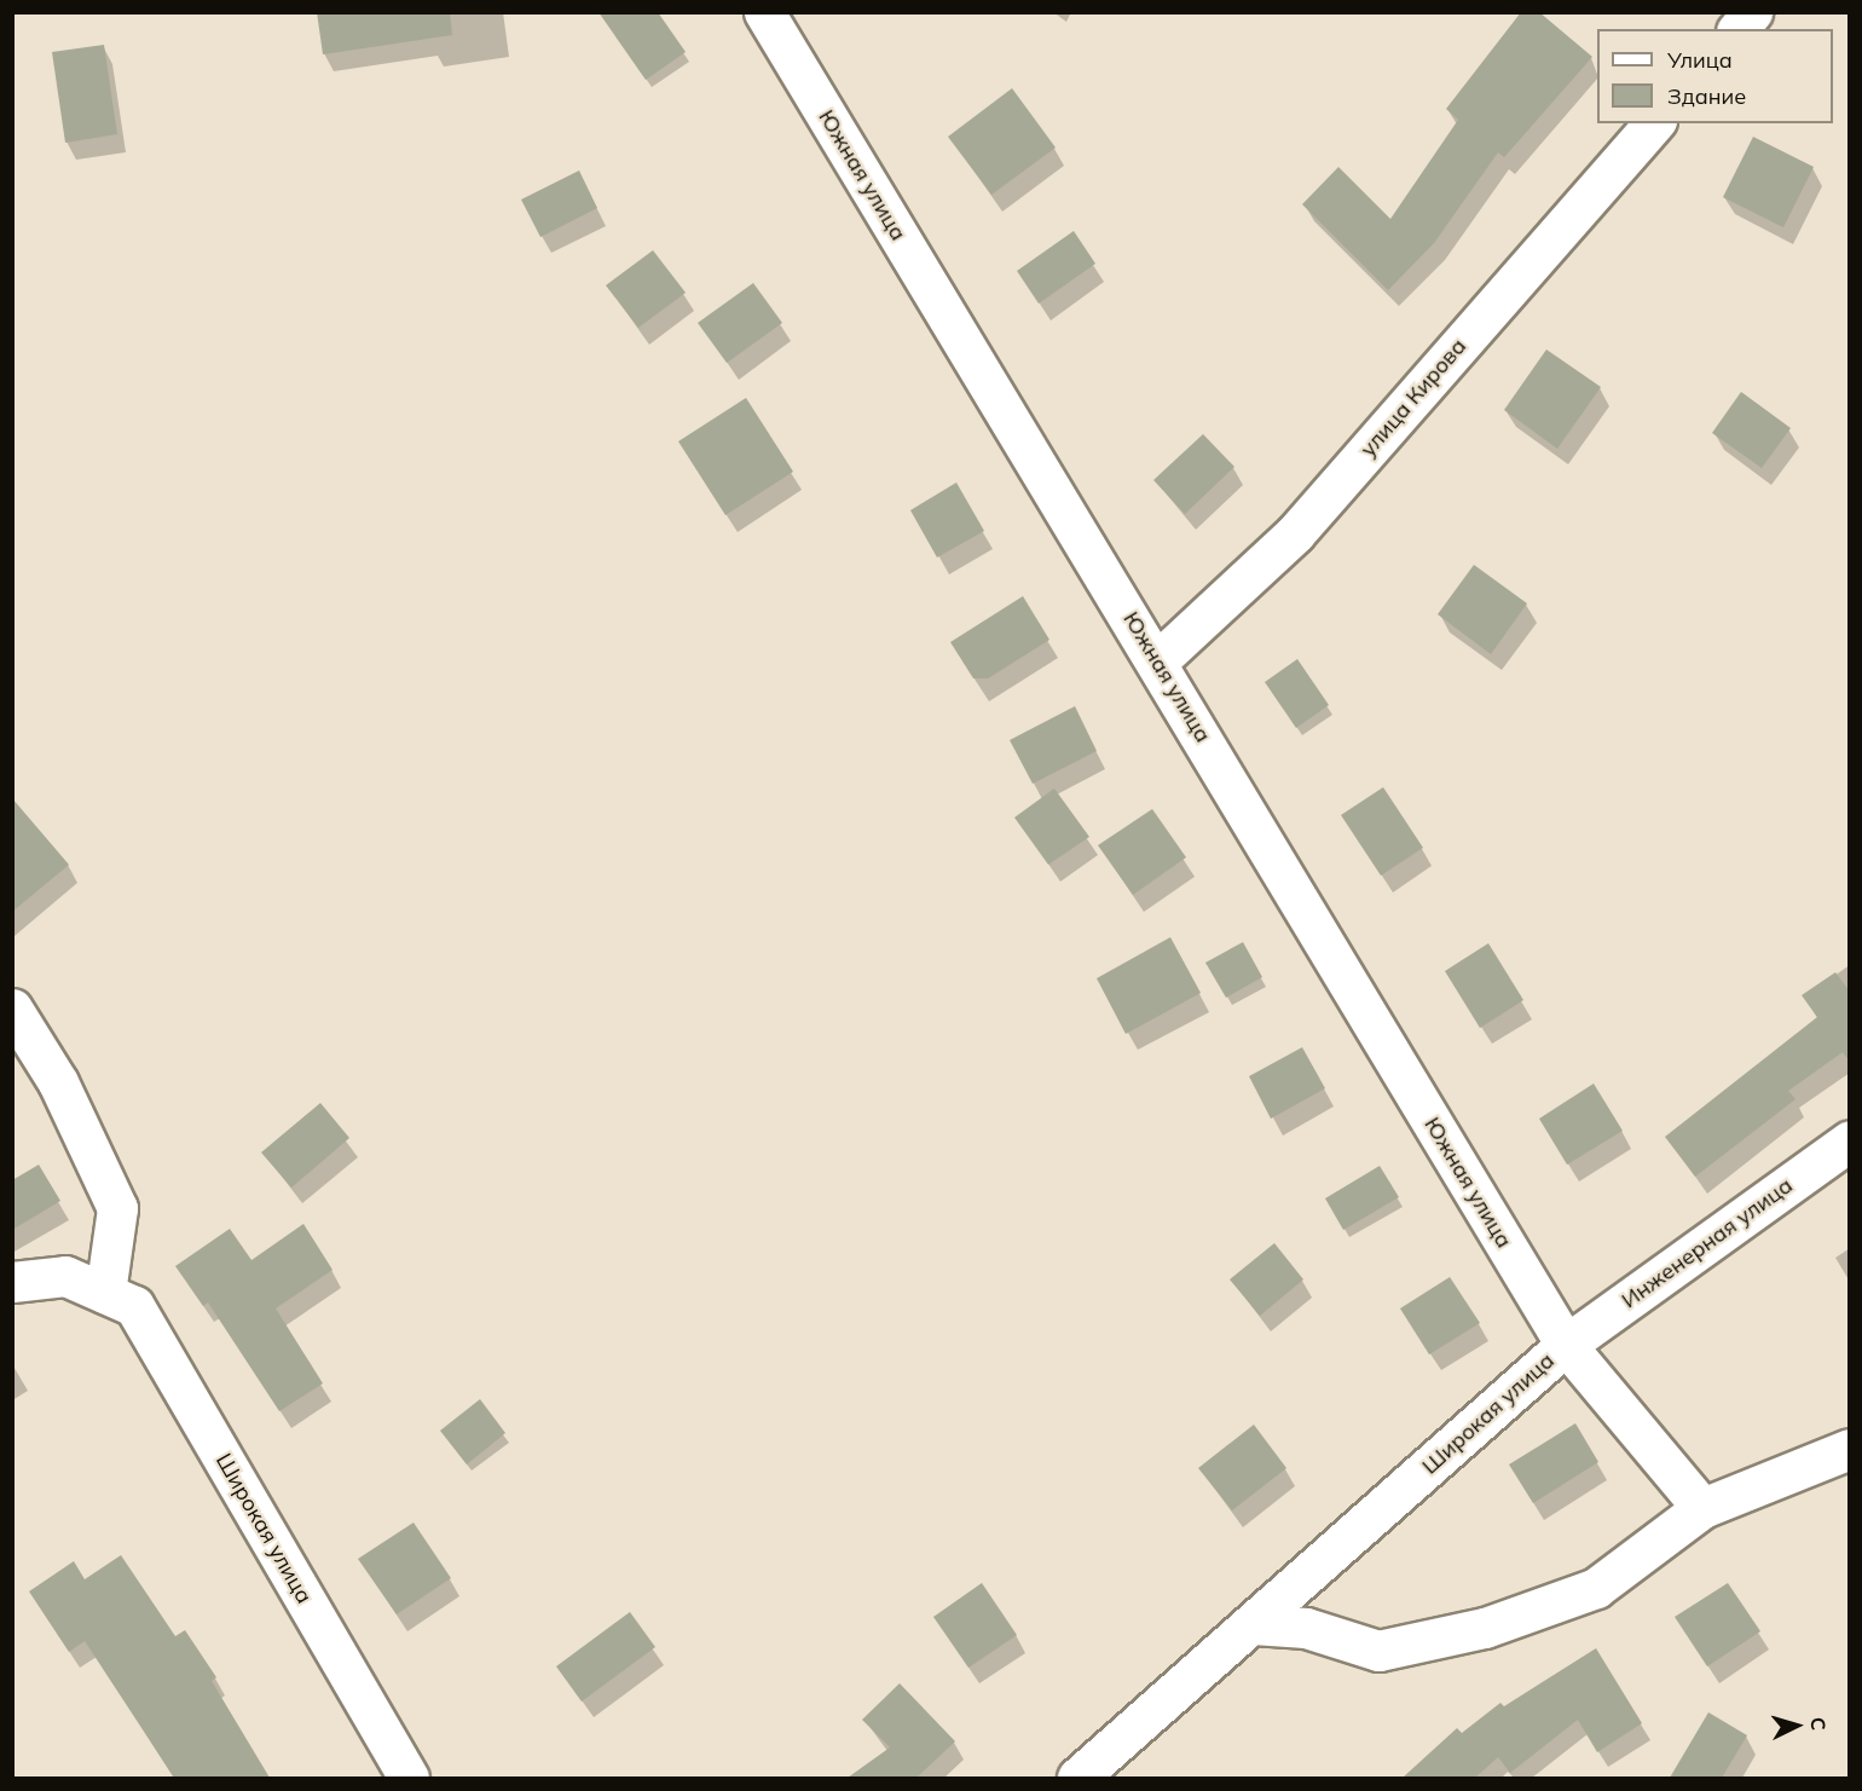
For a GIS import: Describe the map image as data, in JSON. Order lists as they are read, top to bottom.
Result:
{
  "streets": {
    "street": [
      "Южная улица",
      "улица Кирова",
      "Инженерная улица",
      "Широкая улица"
    ]
  },
  "crossings": [
    ["Южная улица", "улица Кирова"],
    ["Южная улица", "Инженерная улица"],
    ["Южная улица", "Широкая улица"],
    ["Инженерная улица", "Широкая улица"]
  ],
  "legend": ["Улица", "Здание"],
  "north": "right"
}
